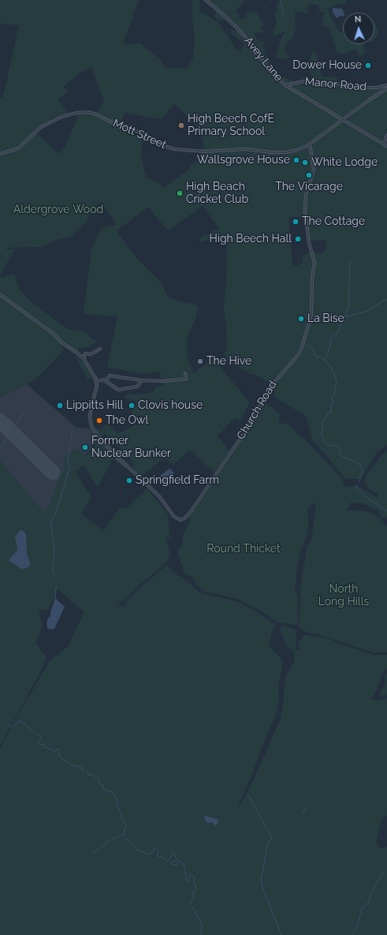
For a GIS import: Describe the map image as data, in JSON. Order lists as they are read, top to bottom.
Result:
{
  "streets": {
    "street": [
      "Avey Lane",
      "Manor Road",
      "Mott Street",
      "Church Road"
    ]
  },
  "crossings": [
    ["Avey Lane", "Manor Road"],
    ["Avey Lane", "Mott Street"],
    ["Mott Street", "Church Road"]
  ],
  "parks": ["Aldergrove Wood", "Round Thicket", "North Long Hills"],
  "places": [
    "Dower House",
    "High Beech CofE Primary School",
    "Wallsgrove House",
    "White Lodge",
    "The Vicarage",
    "High Beach Cricket Club",
    "The Cottage",
    "High Beech Hall",
    "La Bise",
    "The Hive",
    "Lippitts Hill",
    "Clovis house",
    "The Owl",
    "Former Nuclear Bunker",
    "Springfield Farm"
  ],
  "north": "top"
}
